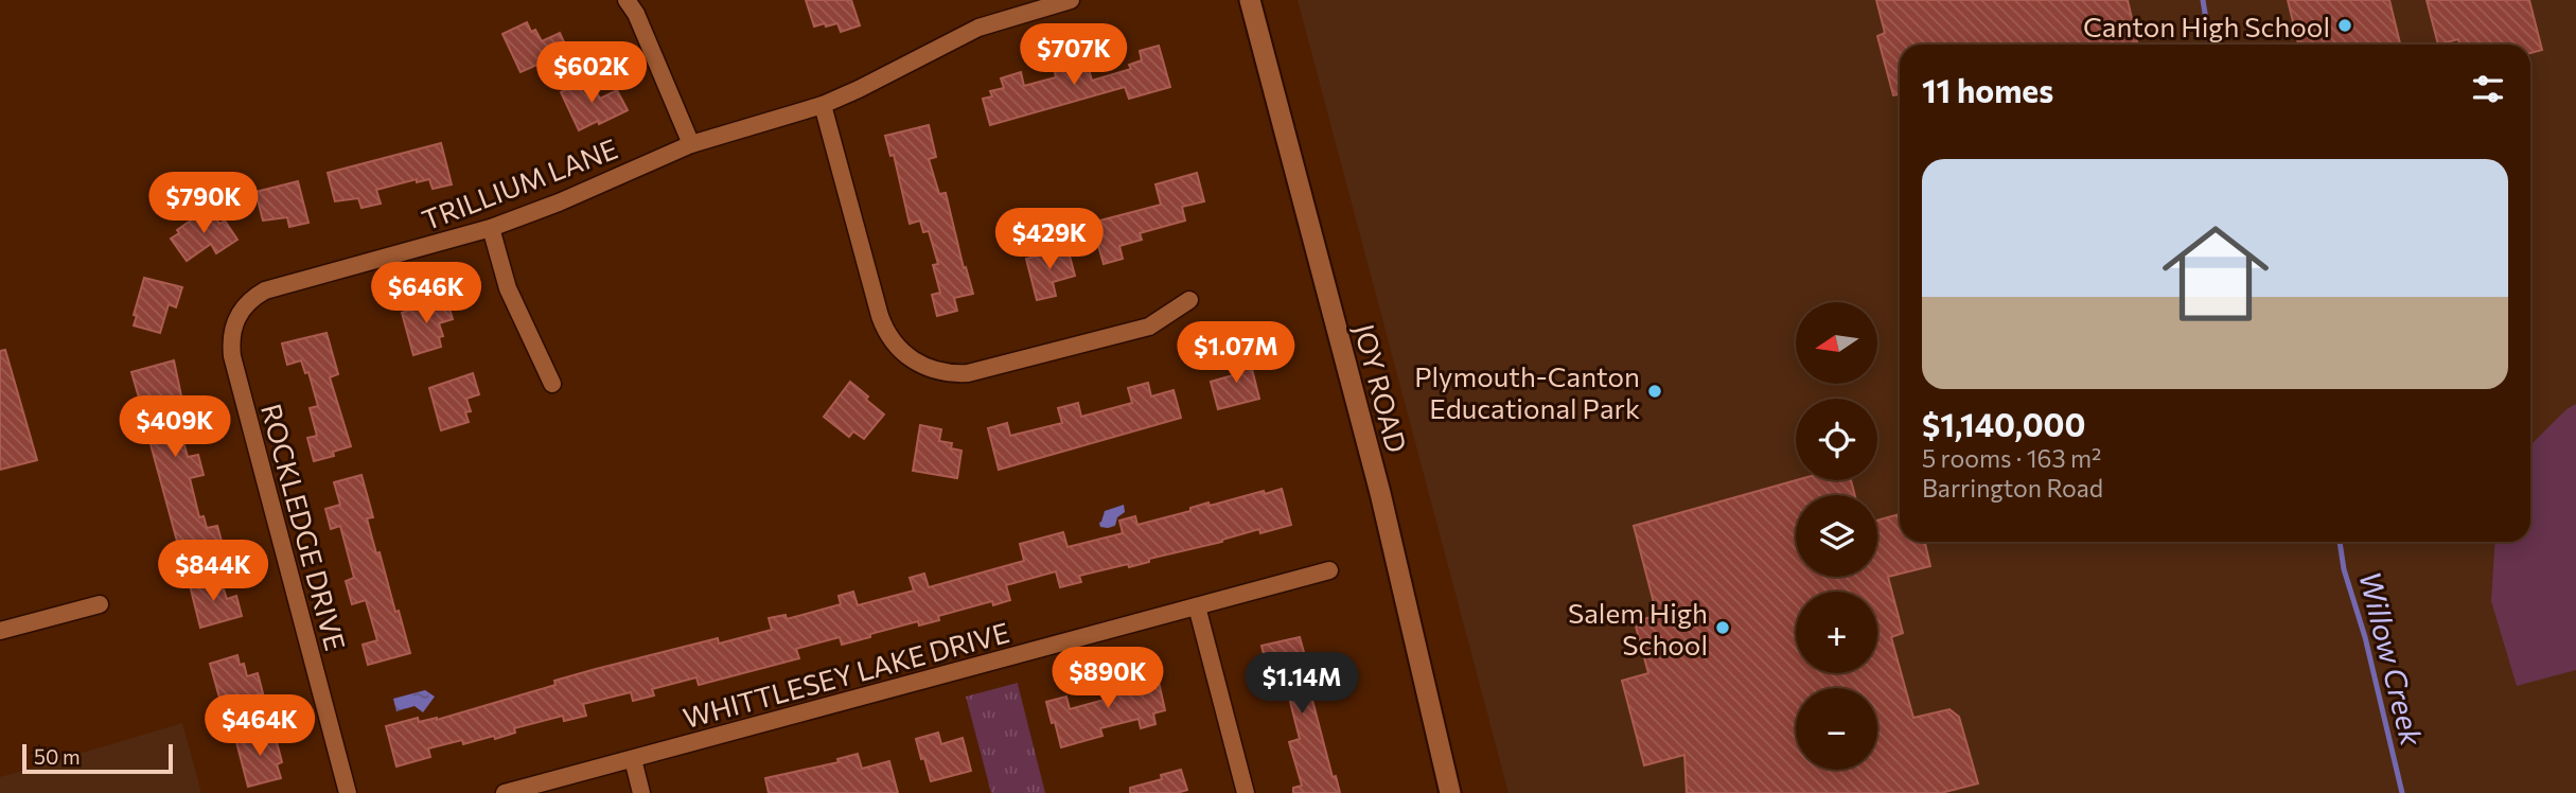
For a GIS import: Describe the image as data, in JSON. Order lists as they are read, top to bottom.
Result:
{
  "streets": {
    "street": [
      "TRILLIUM LANE",
      "JOY ROAD",
      "ROCKLEDGE DRIVE",
      "WHITTLESEY LAKE DRIVE"
    ]
  },
  "crossings": [
    ["TRILLIUM LANE", "ROCKLEDGE DRIVE"]
  ],
  "water": ["Willow Creek"],
  "places": ["Canton High School", "Plymouth-Canton Educational Park", "Salem High School"],
  "scale_bar": "50 m",
  "north": "left",
  "page": {
    "price": [
      "$707K",
      "$602K",
      "$790K",
      "$429K",
      "$646K",
      "$1.07M",
      "$409K",
      "$844K",
      "$890K",
      "$1.14M",
      "$464K"
    ],
    "heading": "11 homes",
    "list": [
      {
        "name": "$1,140,000",
        "note": "5 rooms · 163 m² · Barrington Road"
      }
    ],
    "map_buttons": ["+", "−"],
    "scale": "50 m"
  }
}
